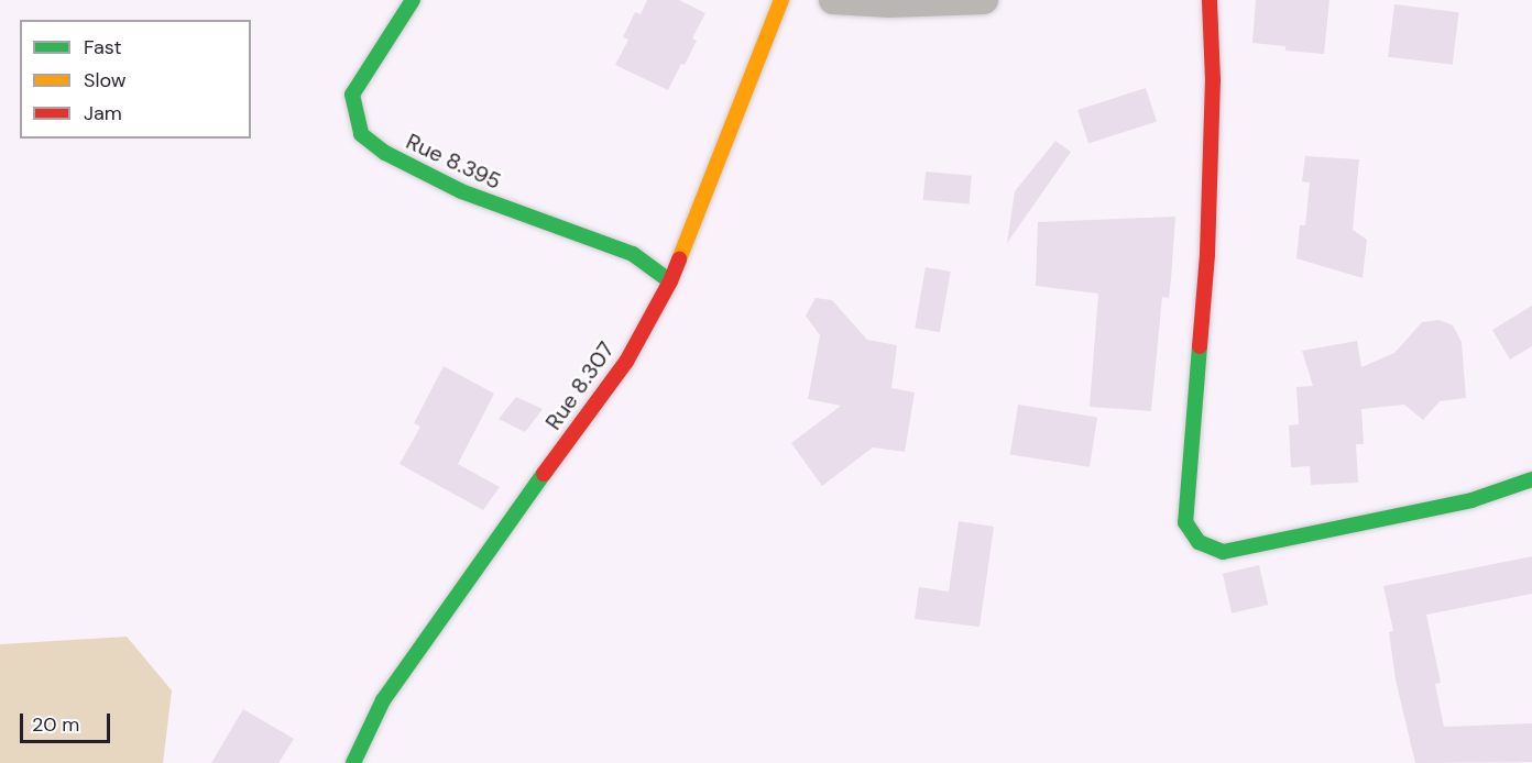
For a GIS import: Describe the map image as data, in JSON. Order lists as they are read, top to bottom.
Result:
{
  "streets": {
    "street": ["Rue 8.395", "Rue 8.307"]
  },
  "crossings": [
    ["Rue 8.395", "Rue 8.307"]
  ],
  "legend": ["Fast", "Slow", "Jam"],
  "scale_bar": "20 m"
}
